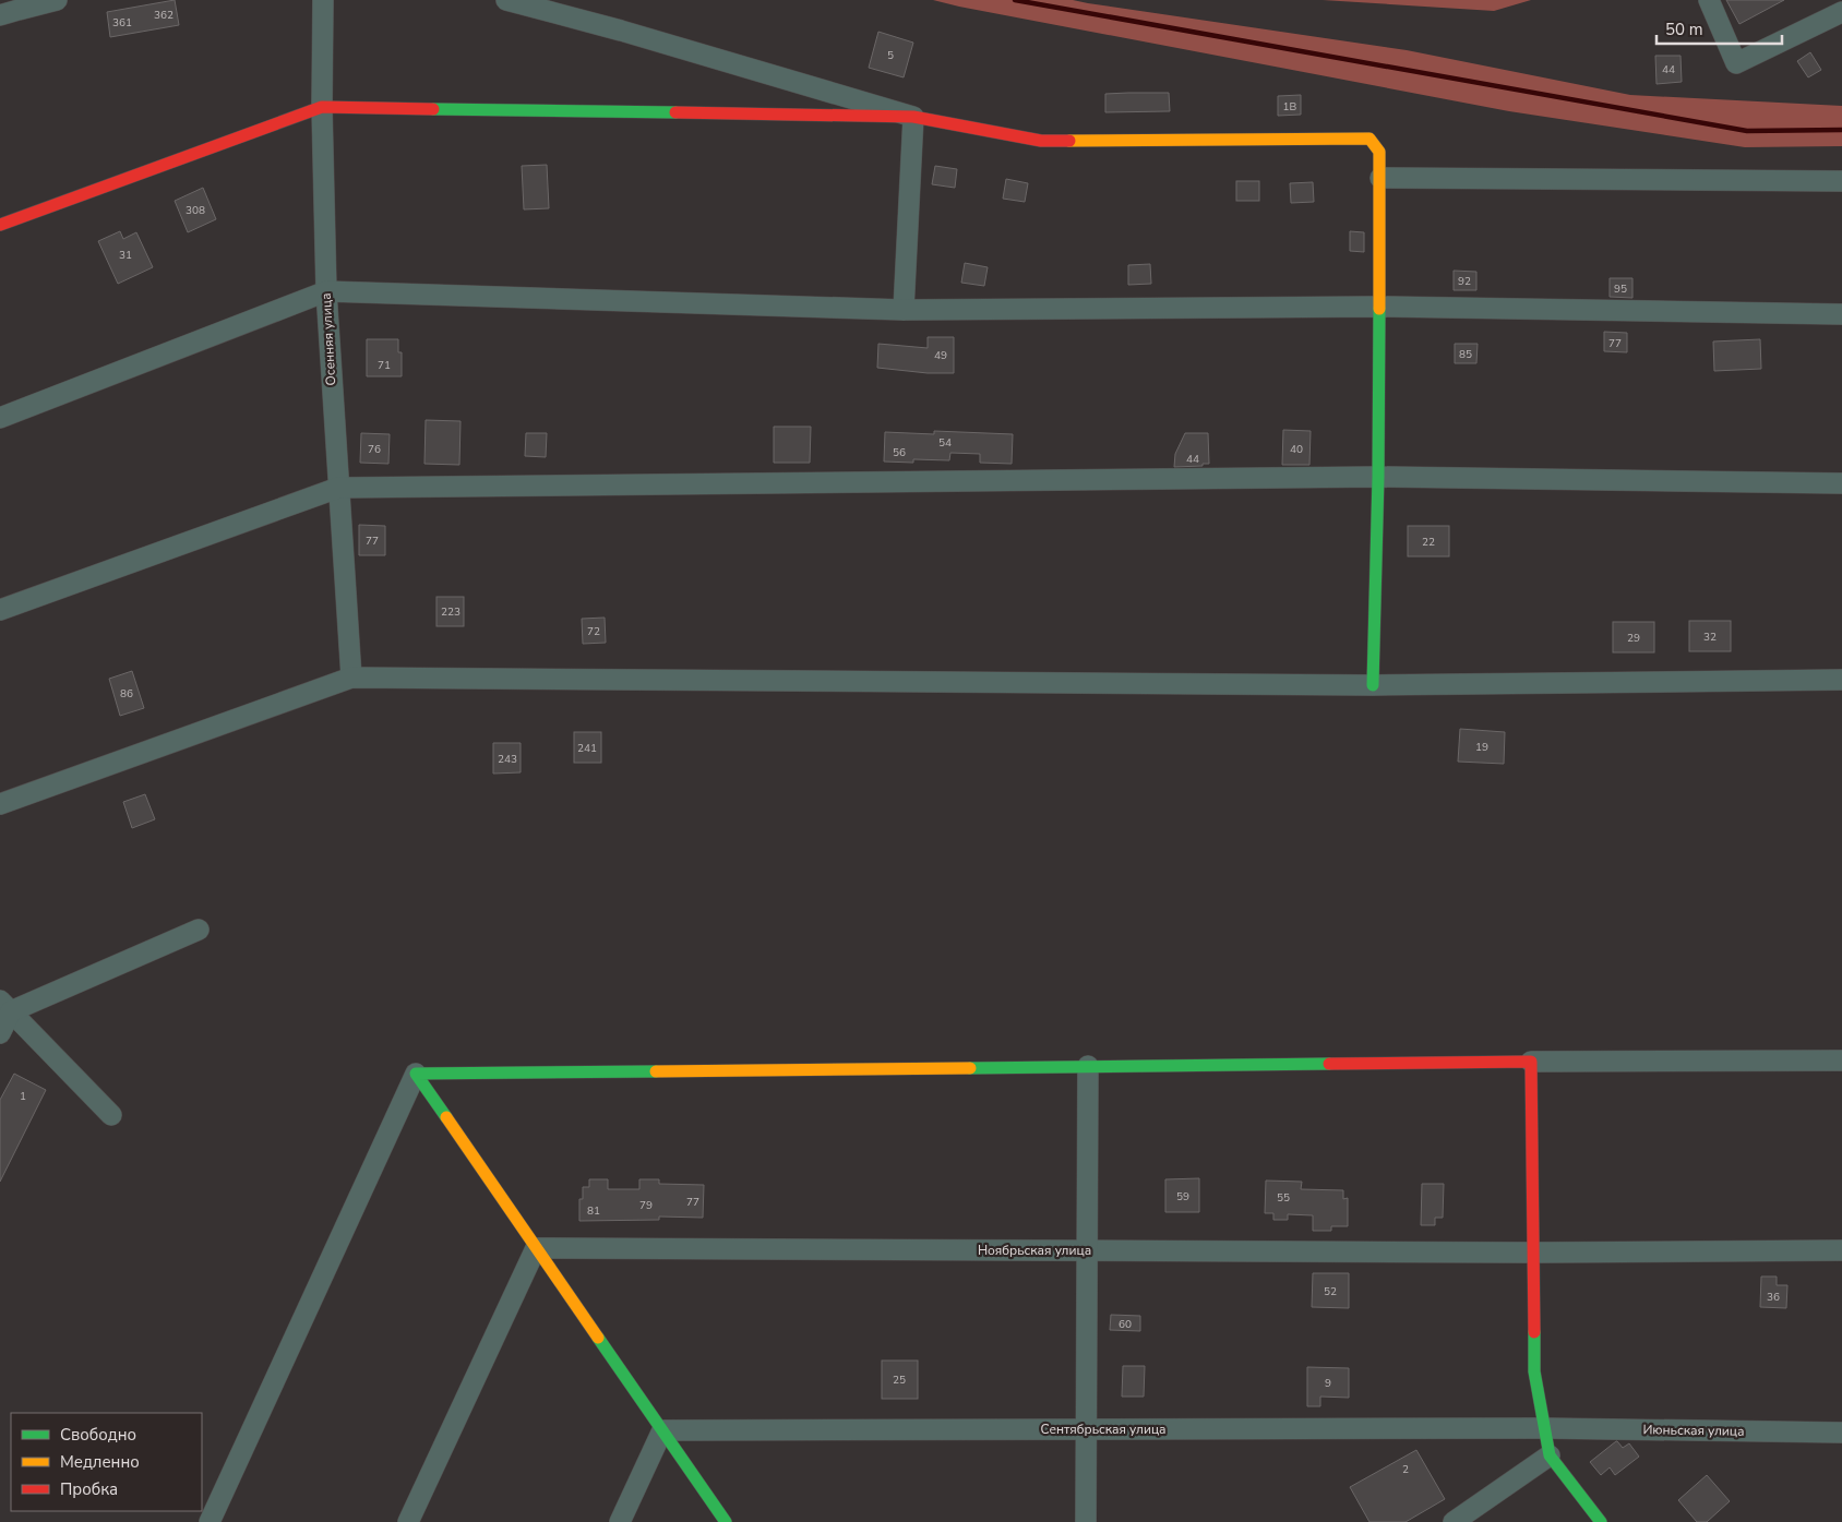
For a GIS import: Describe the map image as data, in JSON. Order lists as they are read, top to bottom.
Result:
{
  "streets": {
    "street": [
      "Осенняя улица",
      "Ноябрьская улица",
      "Сентябрьская улица",
      "Июньская улица"
    ]
  },
  "crossings": [
    ["Сентябрьская улица", "Июньская улица"]
  ],
  "house_numbers": [
    "362",
    "361",
    "5",
    "44",
    "1В",
    "308",
    "31",
    "92",
    "95",
    "77",
    "85",
    "49",
    "71",
    "54",
    "76",
    "40",
    "56",
    "44",
    "77",
    "22",
    "223",
    "72",
    "32",
    "29",
    "86",
    "19",
    "241",
    "243",
    "1",
    "59",
    "55",
    "77",
    "79",
    "81",
    "52",
    "36",
    "60",
    "25",
    "9",
    "2"
  ],
  "legend": ["Свободно", "Медленно", "Пробка"],
  "scale_bar": "50 m"
}
